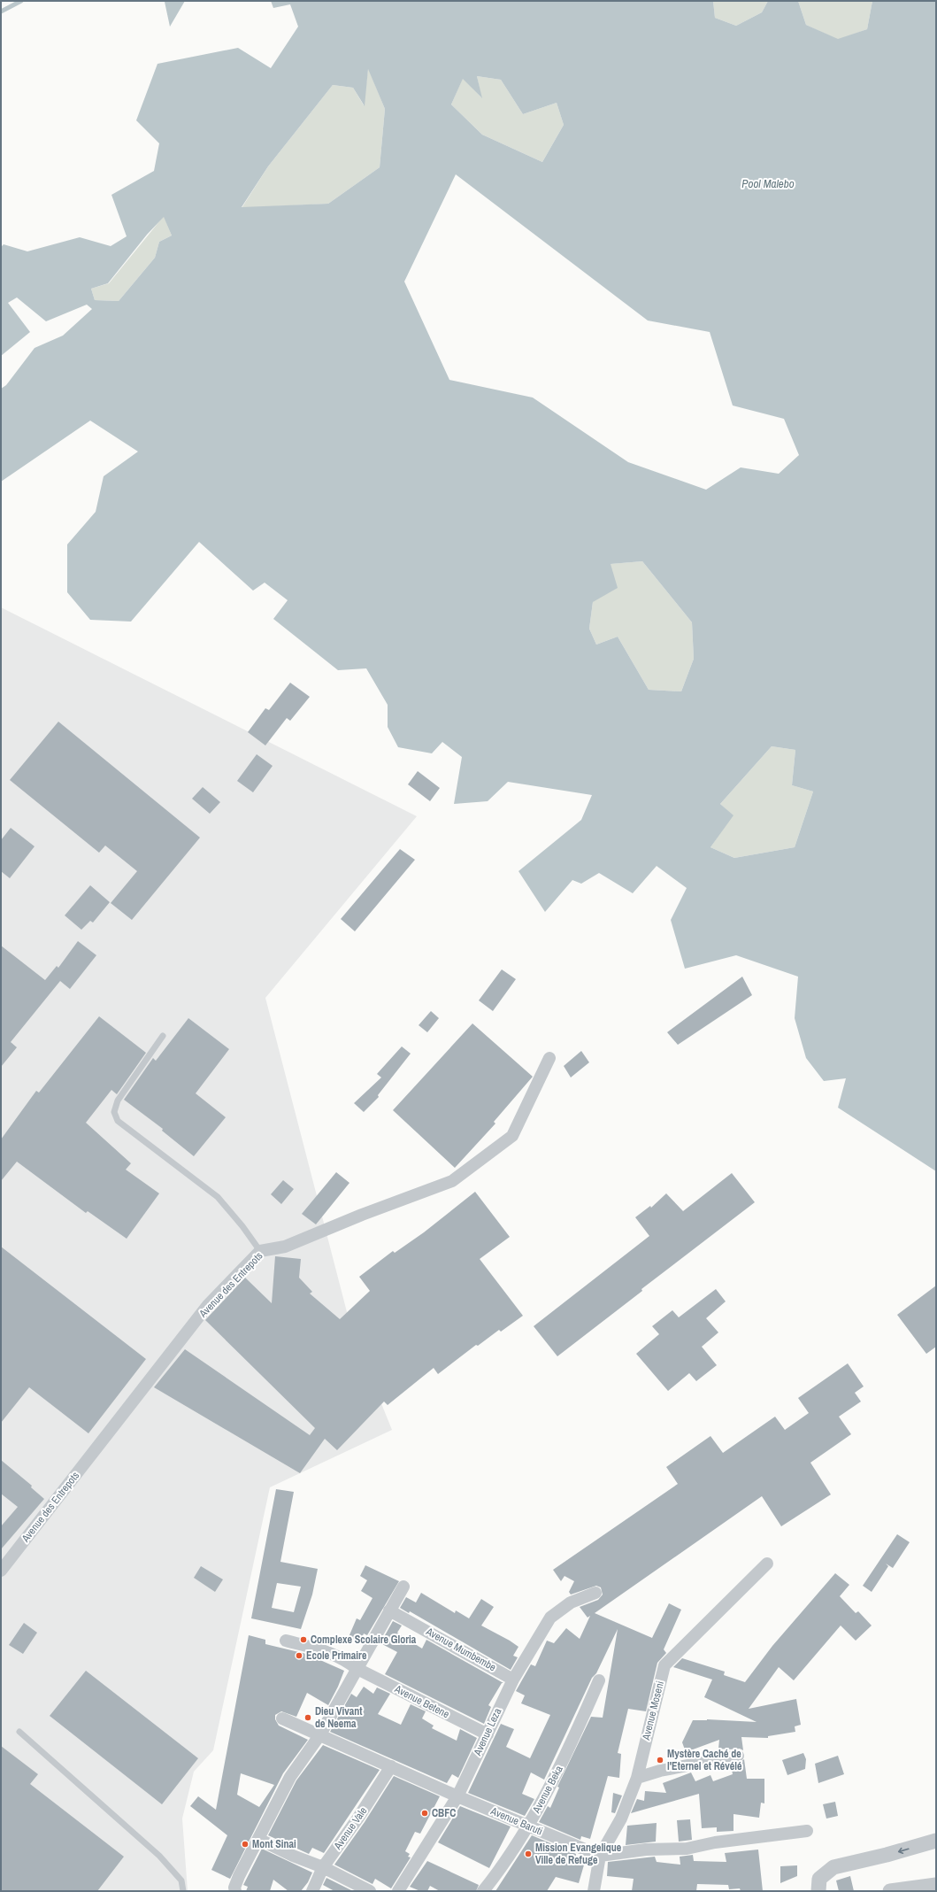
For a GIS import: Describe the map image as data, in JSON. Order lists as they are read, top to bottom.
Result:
{
  "streets": {
    "street": [
      "Avenue des Entrepots",
      "Avenue Mumbembe",
      "Avenue Betene",
      "Avenue Moseni",
      "Avenue Leza",
      "Avenue Beka",
      "Avenue Baruti",
      "Avenue Vale"
    ]
  },
  "crossings": [
    ["Avenue Mumbembe", "Avenue Leza"],
    ["Avenue Betene", "Avenue Leza"],
    ["Avenue Moseni", "Avenue Baruti"],
    ["Avenue Leza", "Avenue Baruti"],
    ["Avenue Beka", "Avenue Baruti"],
    ["Avenue Baruti", "Avenue Vale"]
  ],
  "water": ["Pool Malebo"],
  "places": [
    "Complexe Scolaire Gloria",
    "Ecole Primaire",
    "Dieu Vivant de Neema",
    "Mystère Caché de l'Eternel et Révélé",
    "CBFC",
    "Mont Sinai",
    "Mission Evangelique Ville de Refuge"
  ]
}
